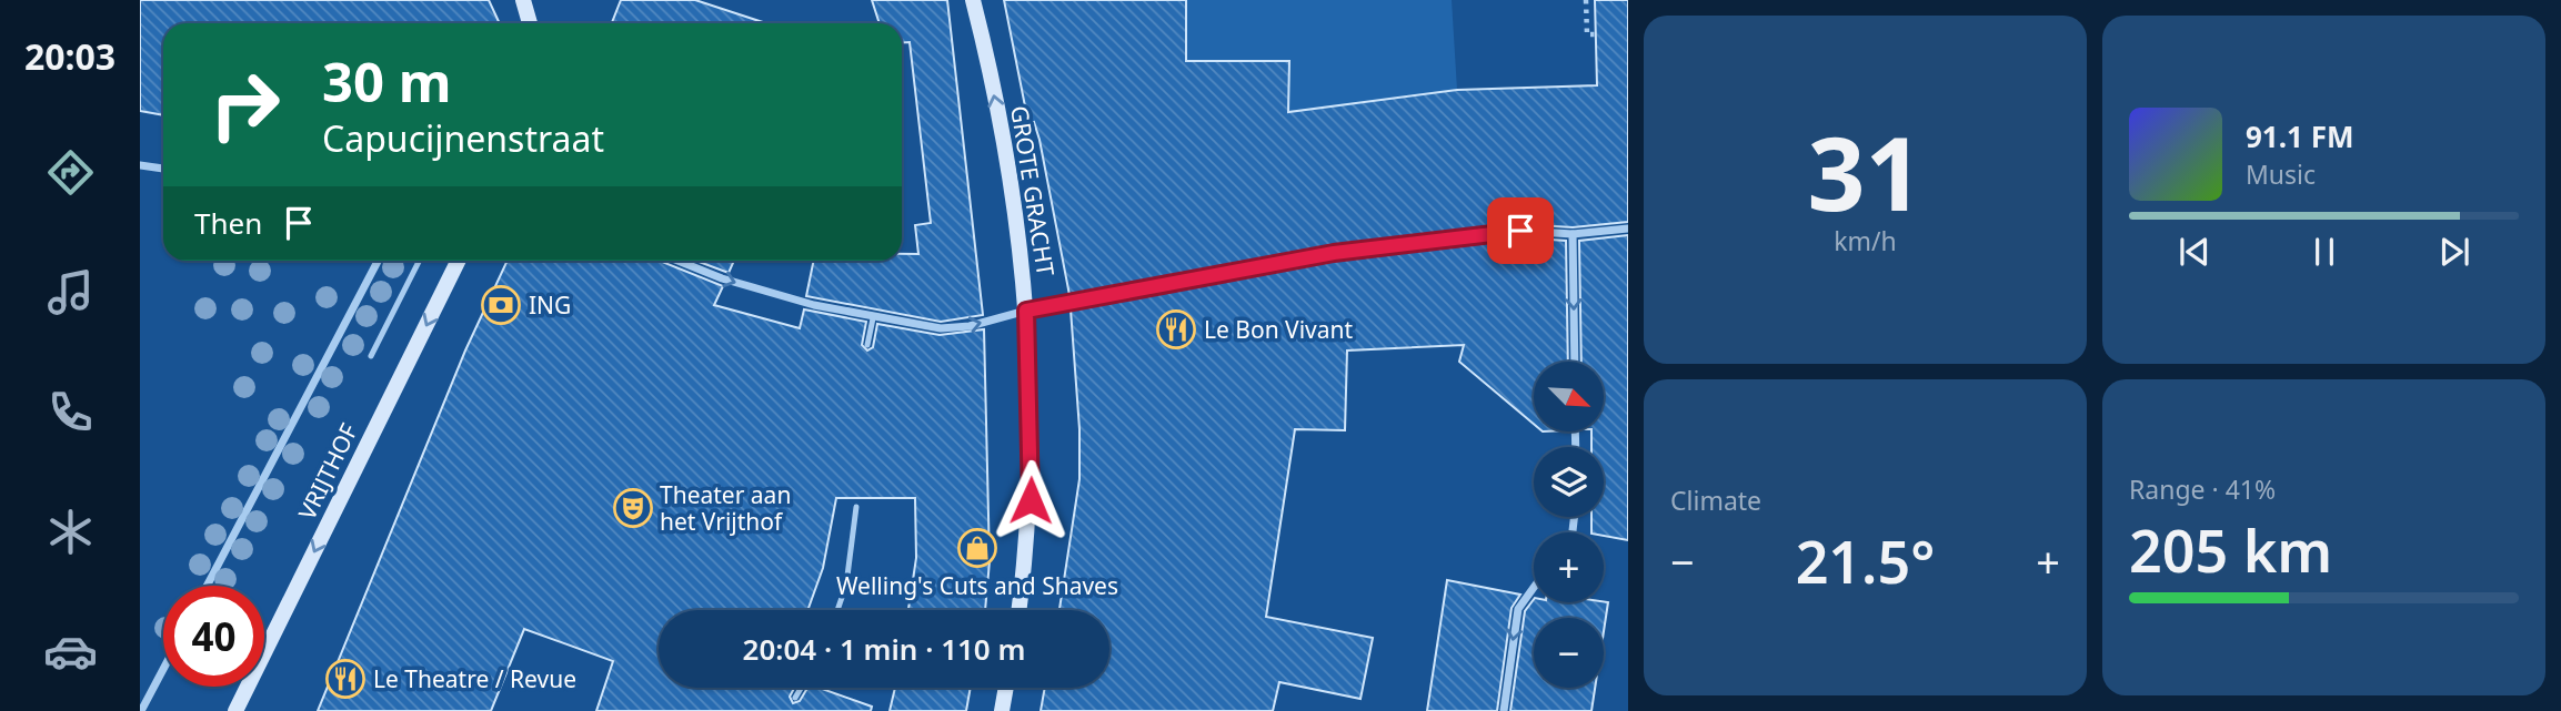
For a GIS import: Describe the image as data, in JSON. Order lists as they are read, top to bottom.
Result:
{
  "streets": {
    "street": ["GROTE GRACHT", "VRIJTHOF"]
  },
  "one_way": ["GROTE GRACHT"],
  "places": {
    "bank": ["ING"],
    "restaurant": ["Le Bon Vivant", "Le Theatre / Revue"],
    "theatre": ["Theater aan het Vrijthof"],
    "shop": ["Welling's Cuts and Shaves"]
  },
  "north": "bottom right",
  "page": {
    "tabs": "20:03",
    "tile": [
      ["31", "km/h"],
      "Climate",
      ["Range · 41%", "205 km"]
    ],
    "turn": ["30 m", "Capucijnenstraat"],
    "song": ["91.1 FM", "Music"],
    "then": "Then",
    "map_buttons": ["+", "−"],
    "heat": ["−", "21.5°", "+"],
    "limit": "40",
    "trip": "20:04 · 1 min · 110 m"
  }
}
